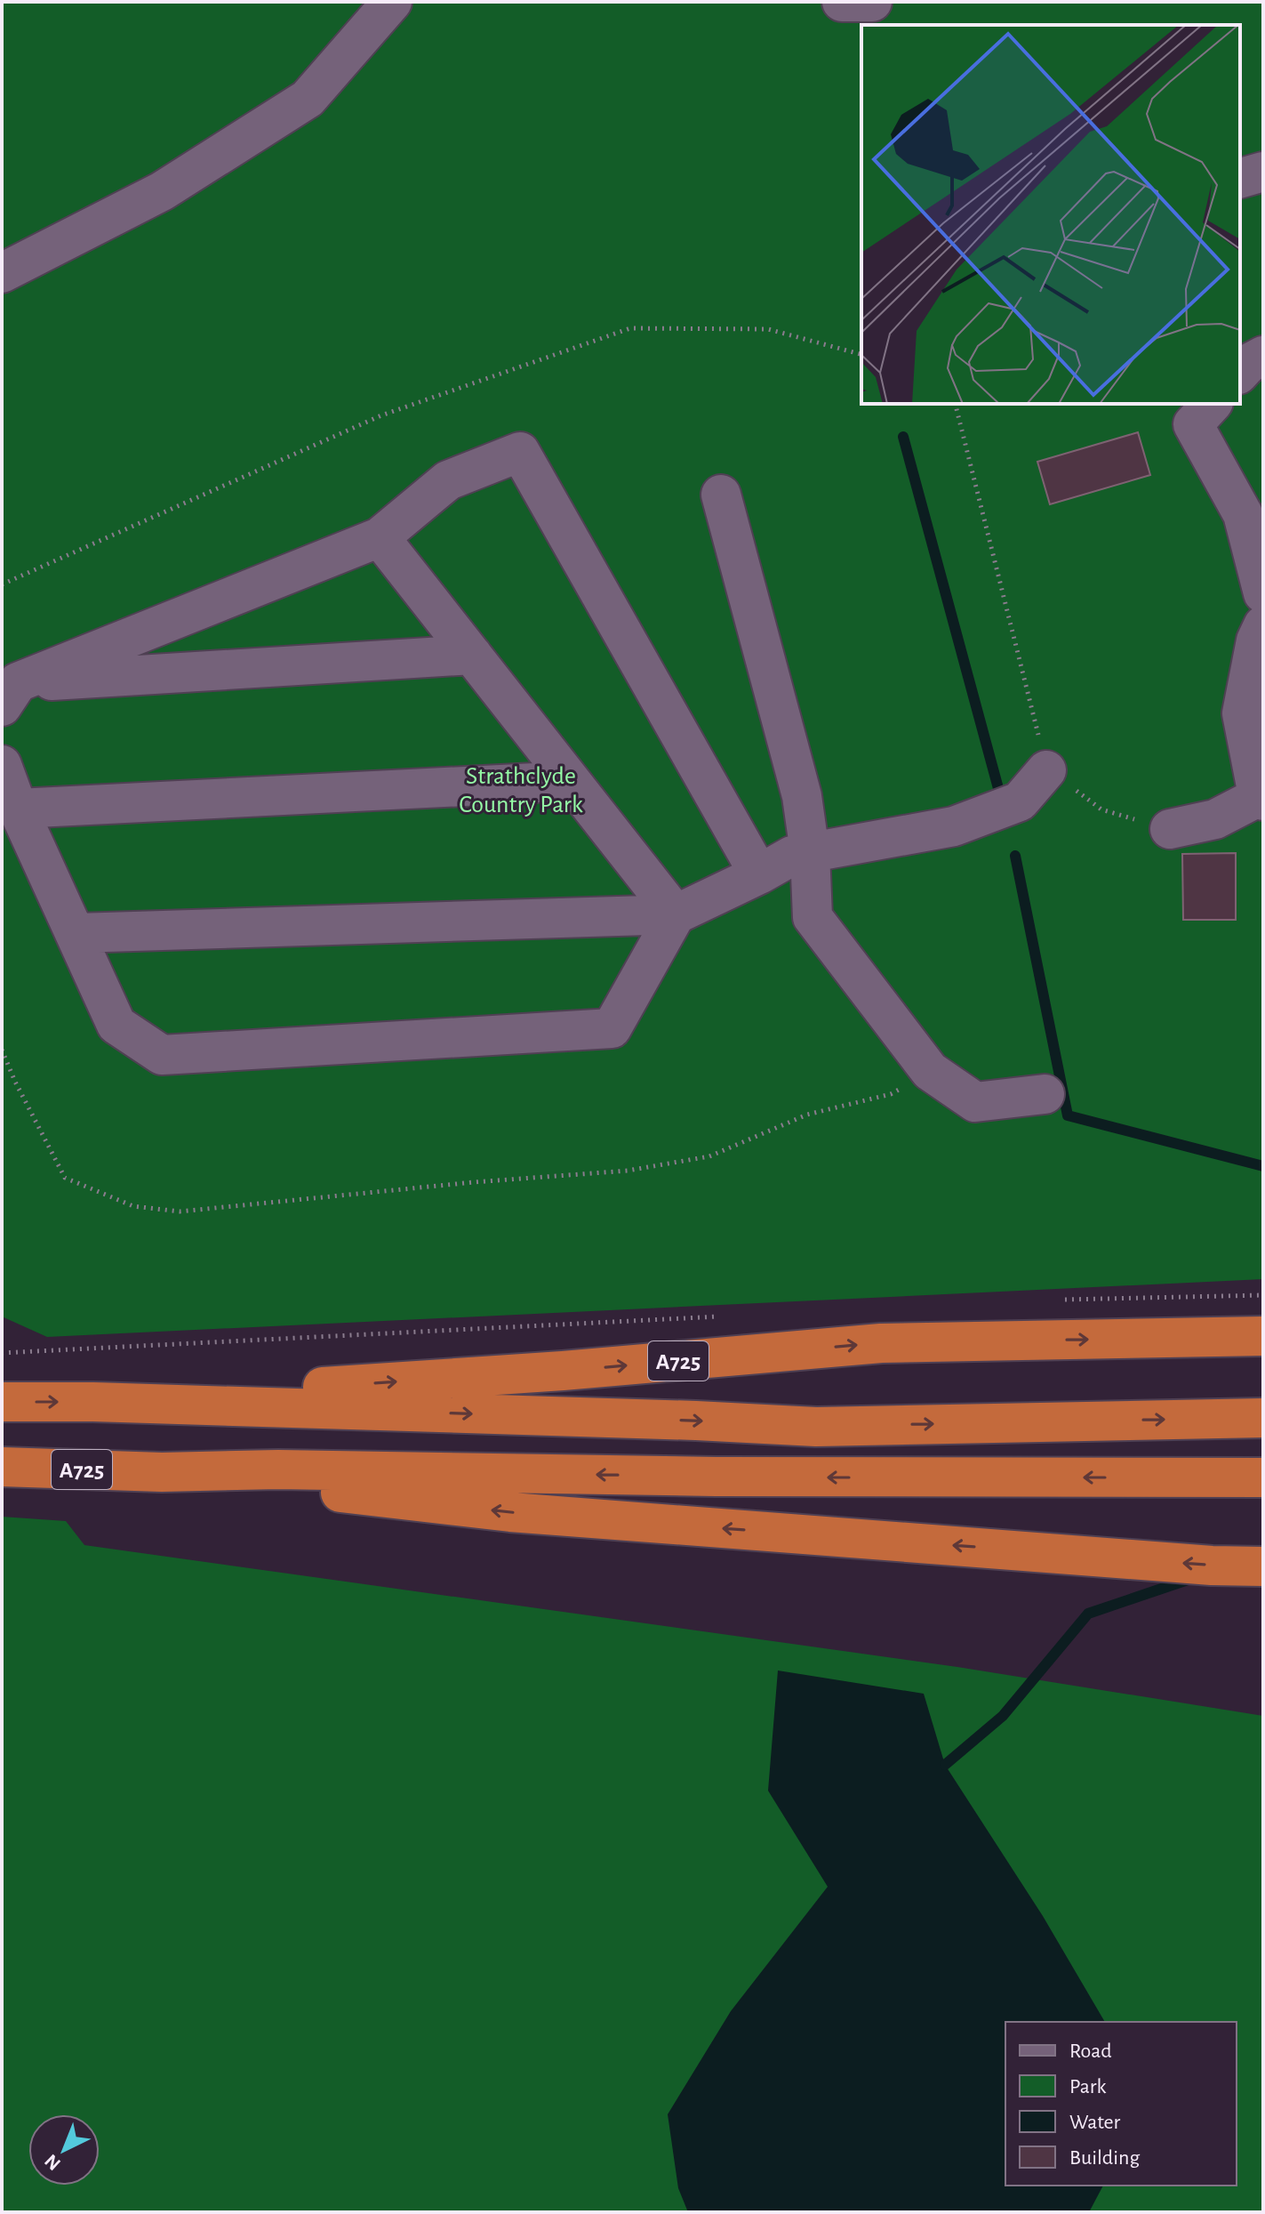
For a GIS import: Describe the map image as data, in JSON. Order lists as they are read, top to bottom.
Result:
{
  "streets": {
    "highway": ["A725"]
  },
  "parks": ["Strathclyde Country Park"],
  "legend": [
    "Road",
    "Park",
    "Water",
    "Building"
  ],
  "north": "bottom left"
}
